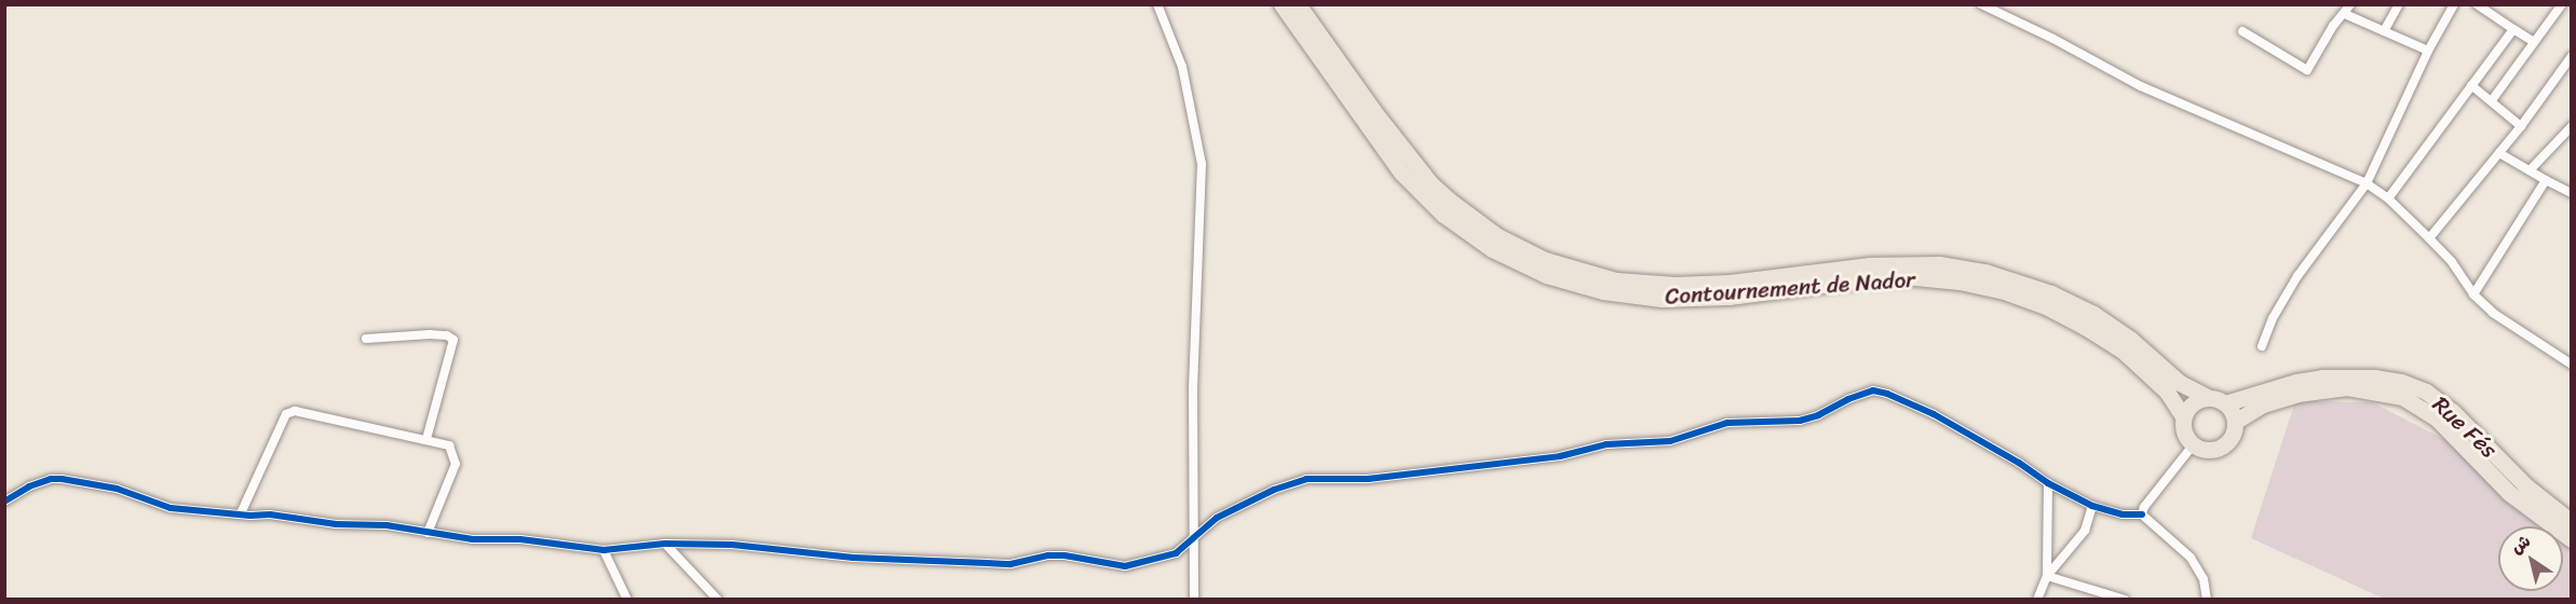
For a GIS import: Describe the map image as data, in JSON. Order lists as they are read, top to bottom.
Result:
{
  "streets": {
    "highway": ["Contournement de Nador", "Rue Fés"]
  },
  "crossings": [
    ["Contournement de Nador", "Rue Fés"]
  ],
  "north": "top left"
}
